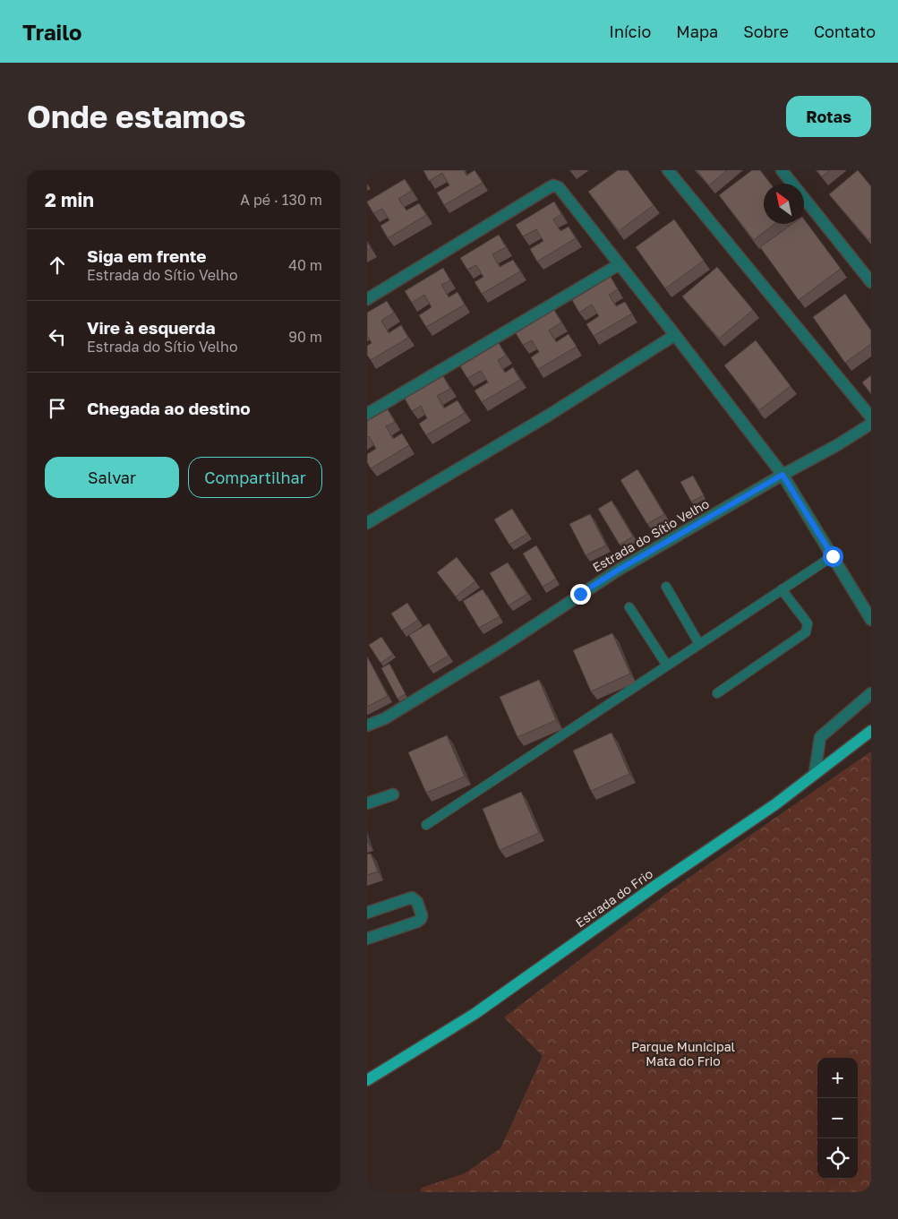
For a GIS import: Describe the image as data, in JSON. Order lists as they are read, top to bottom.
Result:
{
  "streets": {
    "main road": ["Estrada do Frio"],
    "street": ["Estrada do Sítio Velho"]
  },
  "parks": ["Parque Municipal Mata do Frio"],
  "north": "top left",
  "page": {
    "header": "Trailo",
    "nav": [
      "Início",
      "Mapa",
      "Sobre",
      "Contato"
    ],
    "buttons": [
      "Rotas",
      ["Salvar", "Compartilhar"]
    ],
    "title": "Onde estamos",
    "heading": ["2 min", "A pé · 130 m"],
    "list": [
      ["Siga em frente", "Estrada do Sítio Velho", "40 m"],
      ["Vire à esquerda", "Estrada do Sítio Velho", "90 m"],
      "Chegada ao destino"
    ],
    "map_buttons": ["+", "−"]
  }
}
